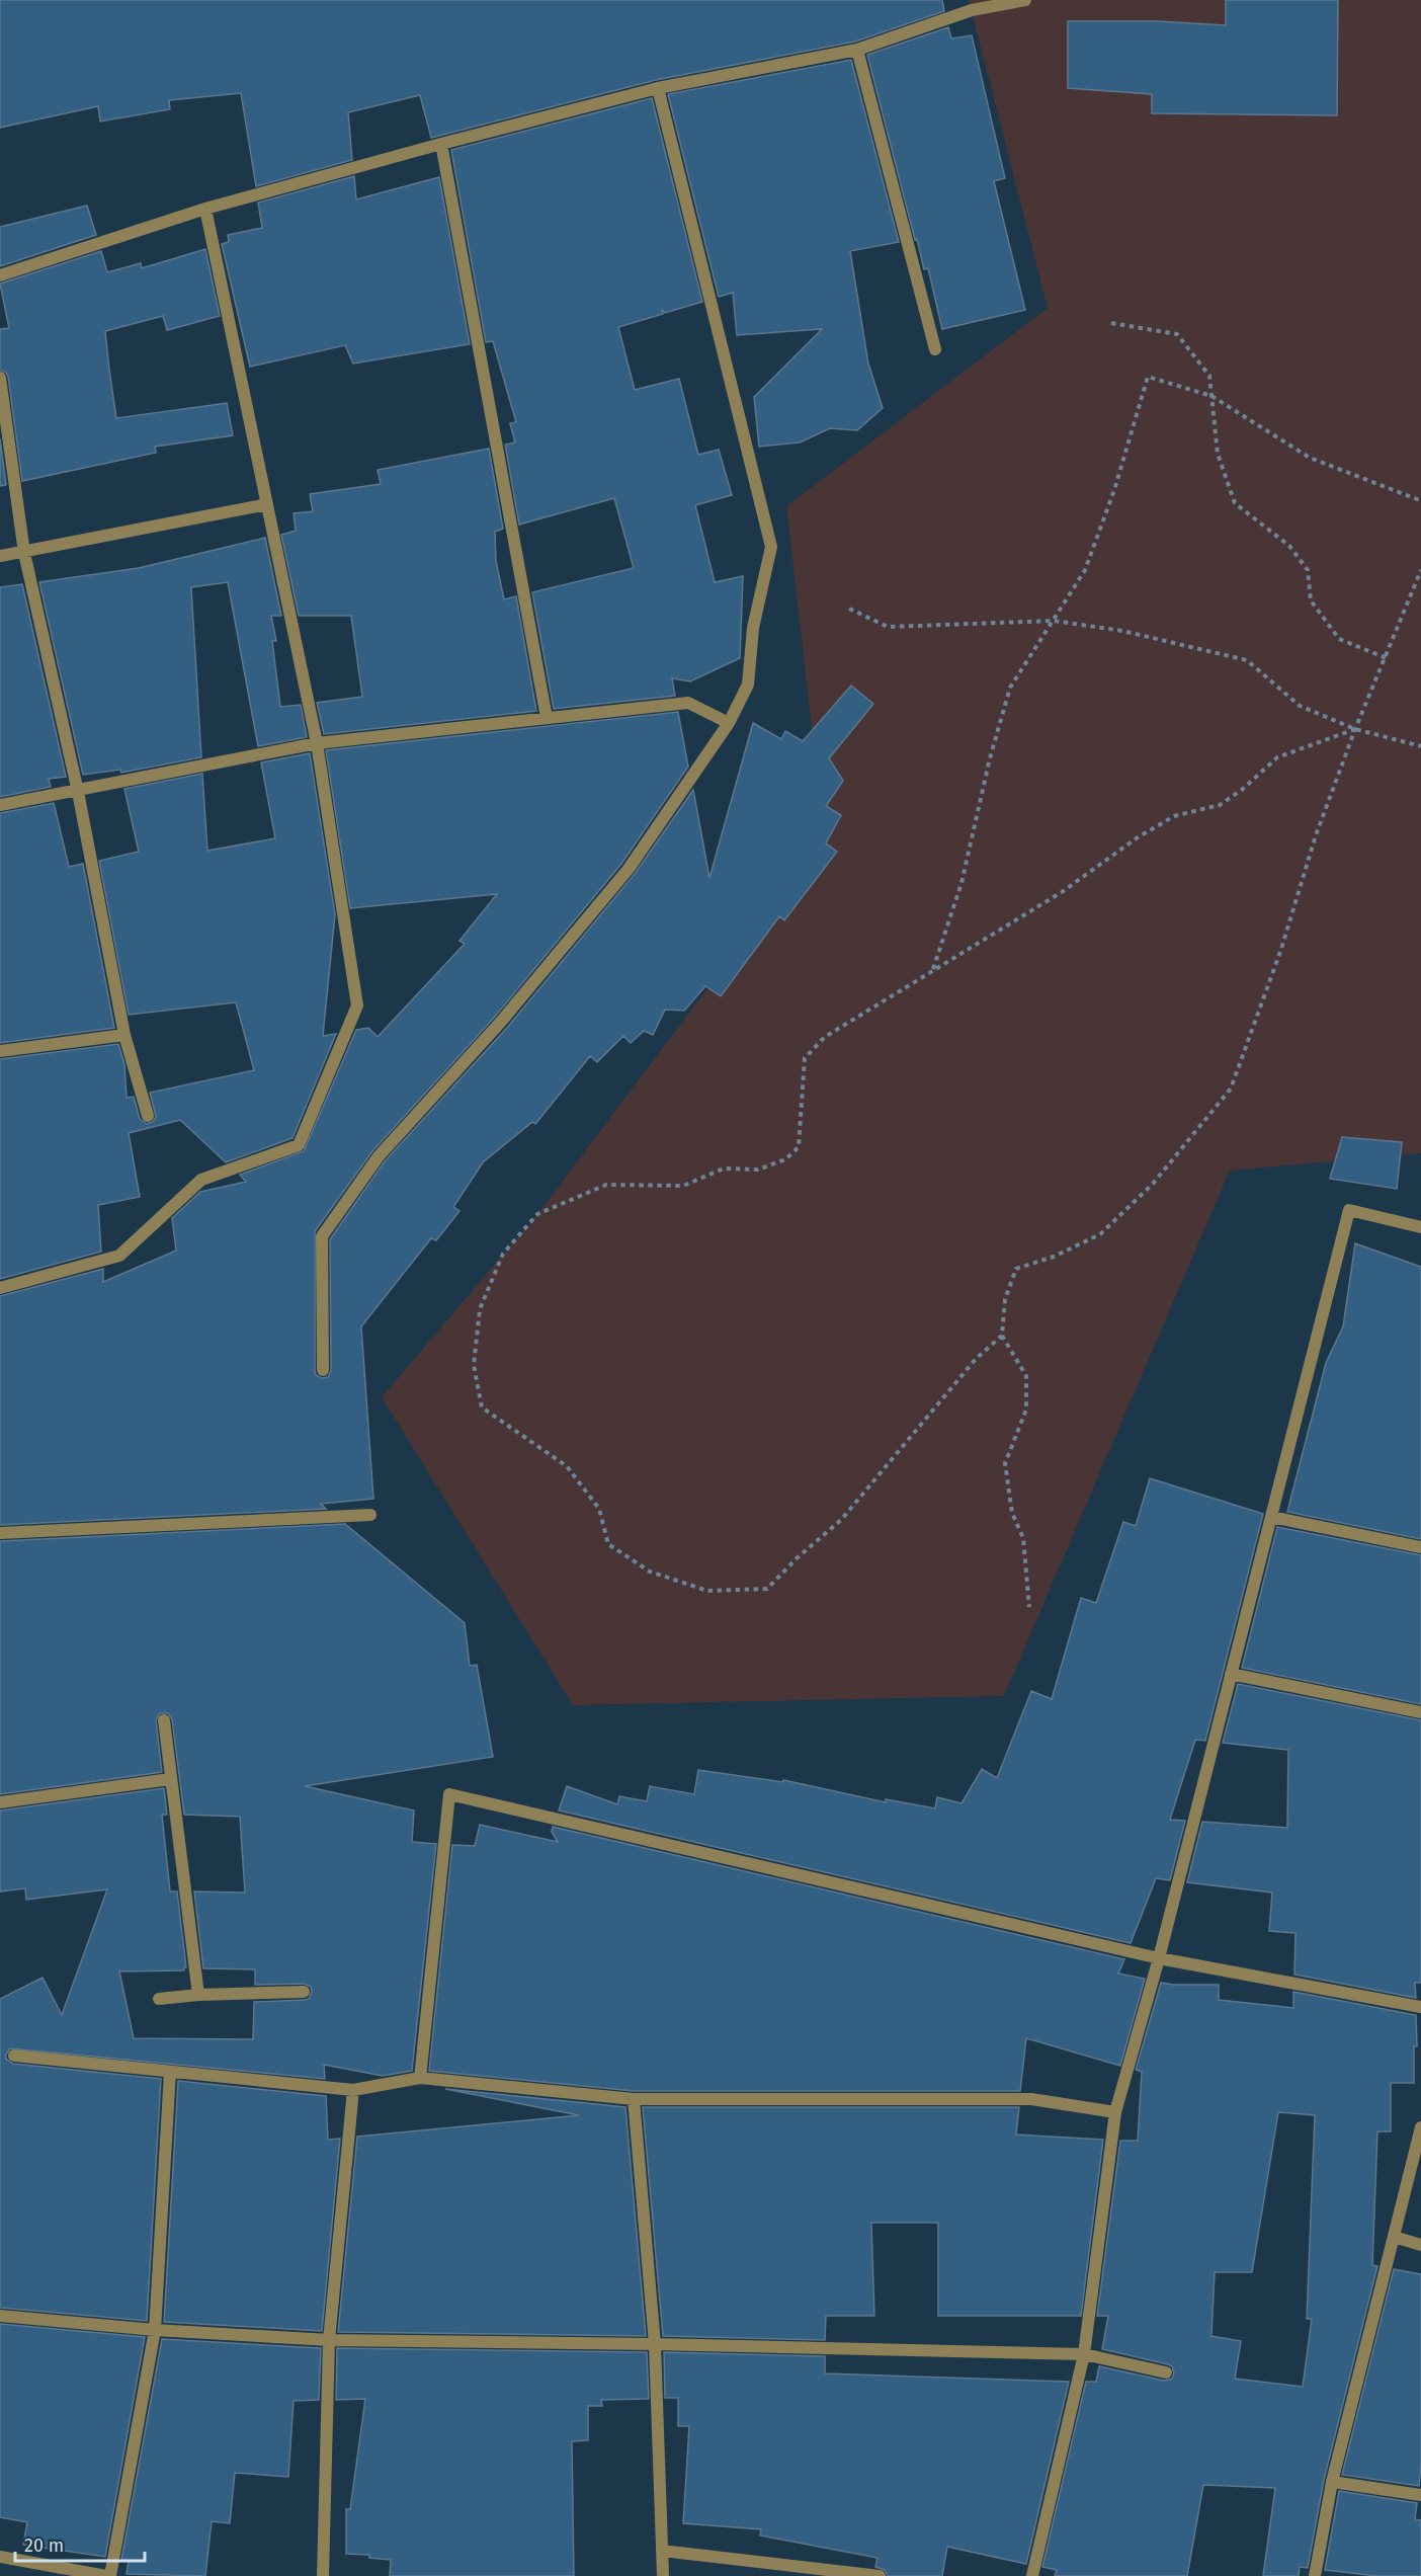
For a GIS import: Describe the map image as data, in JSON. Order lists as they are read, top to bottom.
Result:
{
  "scale_bar": "20 m"
}
